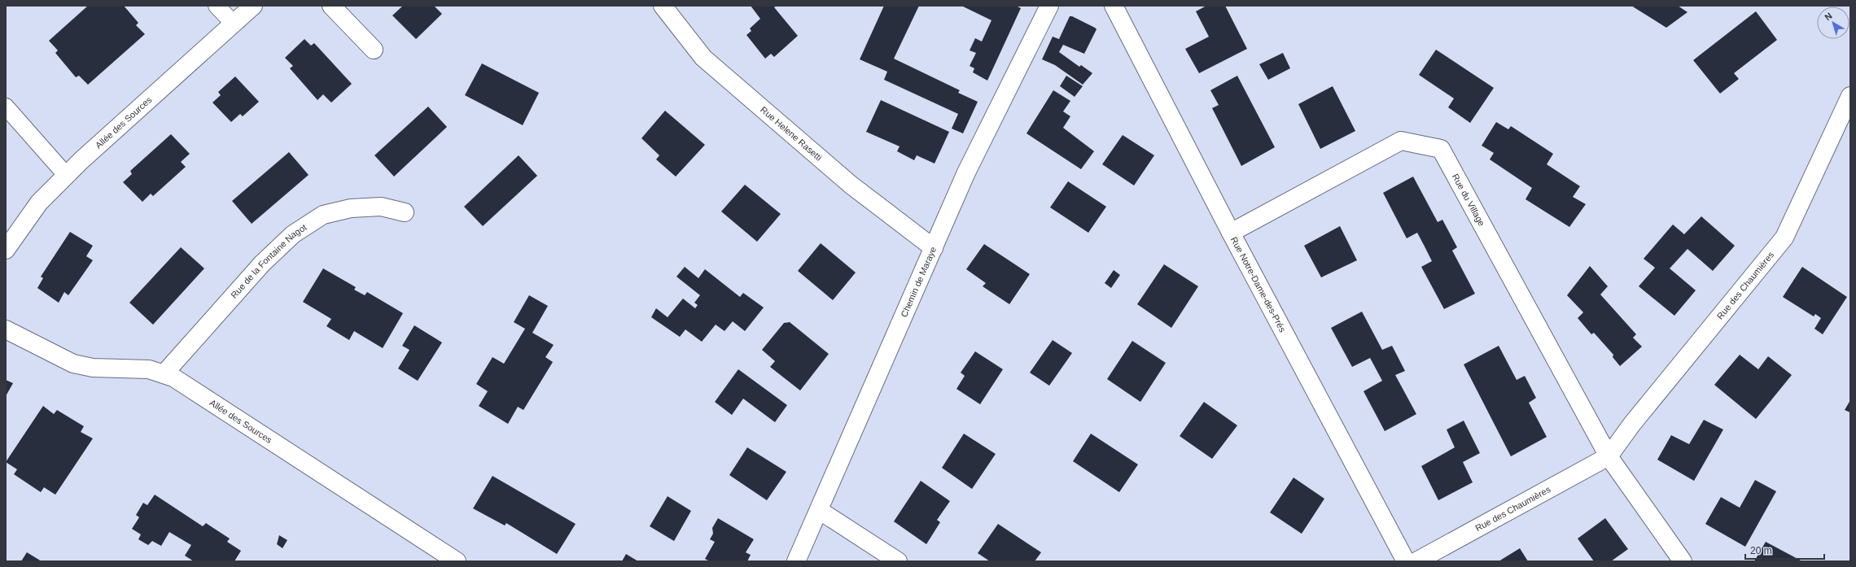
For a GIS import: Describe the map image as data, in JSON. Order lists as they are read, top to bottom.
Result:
{
  "streets": {
    "street": [
      "Allée des Sources",
      "Rue Helene Rasetti",
      "Rue du Village",
      "Rue de la Fontaine Nagot",
      "Chemin de Maraye",
      "Rue Notre-Dame-des-Prés",
      "Rue des Chaumières"
    ]
  },
  "crossings": [
    ["Allée des Sources", "Rue de la Fontaine Nagot"],
    ["Rue Helene Rasetti", "Chemin de Maraye"],
    ["Rue du Village", "Rue Notre-Dame-des-Prés"],
    ["Rue du Village", "Rue des Chaumières"]
  ],
  "scale_bar": "20 m",
  "north": "top left"
}
